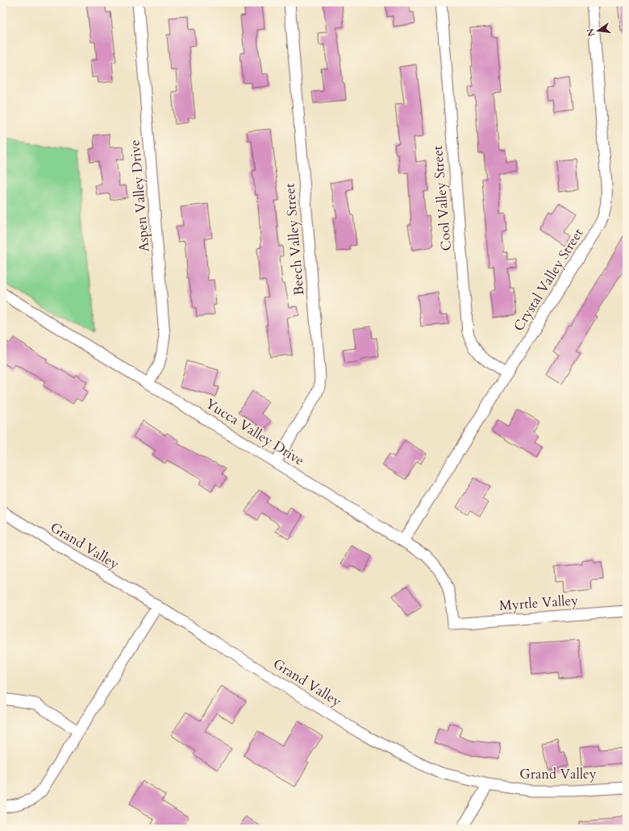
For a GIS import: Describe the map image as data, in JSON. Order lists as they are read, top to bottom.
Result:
{
  "streets": {
    "street": [
      "Aspen Valley Drive",
      "Cool Valley Street",
      "Beech Valley Street",
      "Crystal Valley Street",
      "Yucca Valley Drive",
      "Grand Valley",
      "Myrtle Valley"
    ]
  },
  "crossings": [
    ["Aspen Valley Drive", "Yucca Valley Drive"],
    ["Cool Valley Street", "Crystal Valley Street"],
    ["Beech Valley Street", "Yucca Valley Drive"],
    ["Crystal Valley Street", "Yucca Valley Drive"],
    ["Yucca Valley Drive", "Myrtle Valley"]
  ],
  "north": "left"
}
